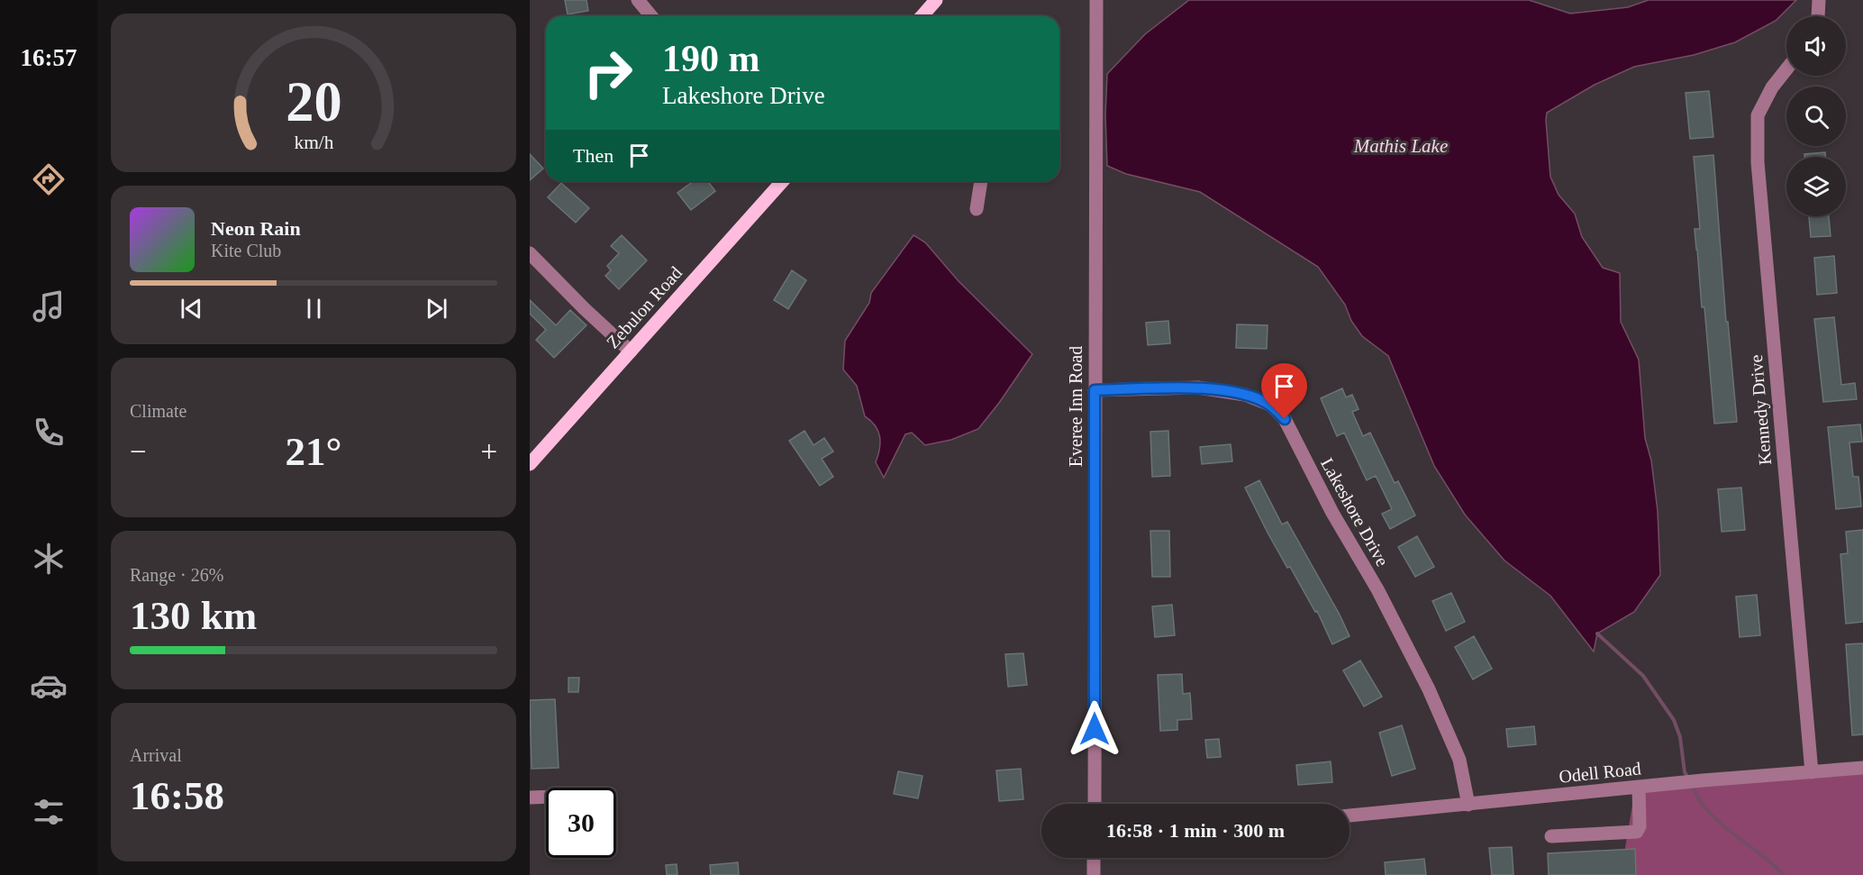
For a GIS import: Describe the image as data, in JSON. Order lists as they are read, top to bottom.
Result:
{
  "streets": {
    "main road": ["Zebulon Road"],
    "street": [
      "Everee Inn Road",
      "Kennedy Drive",
      "Lakeshore Drive",
      "Odell Road"
    ]
  },
  "crossings": [
    ["Everee Inn Road", "Lakeshore Drive"],
    ["Kennedy Drive", "Odell Road"],
    ["Lakeshore Drive", "Odell Road"]
  ],
  "water": ["Mathis Lake"],
  "page": {
    "tabs": "16:57",
    "turn": ["190 m", "Lakeshore Drive"],
    "then": "Then",
    "song": ["Neon Rain", "Kite Club"],
    "tile": [
      "Climate",
      ["Range · 26%", "130 km"],
      ["Arrival", "16:58"]
    ],
    "heat": ["−", "21°", "+"],
    "limit": "30",
    "trip": "16:58 · 1 min · 300 m",
    "gauge": ["20", "km/h"]
  }
}
